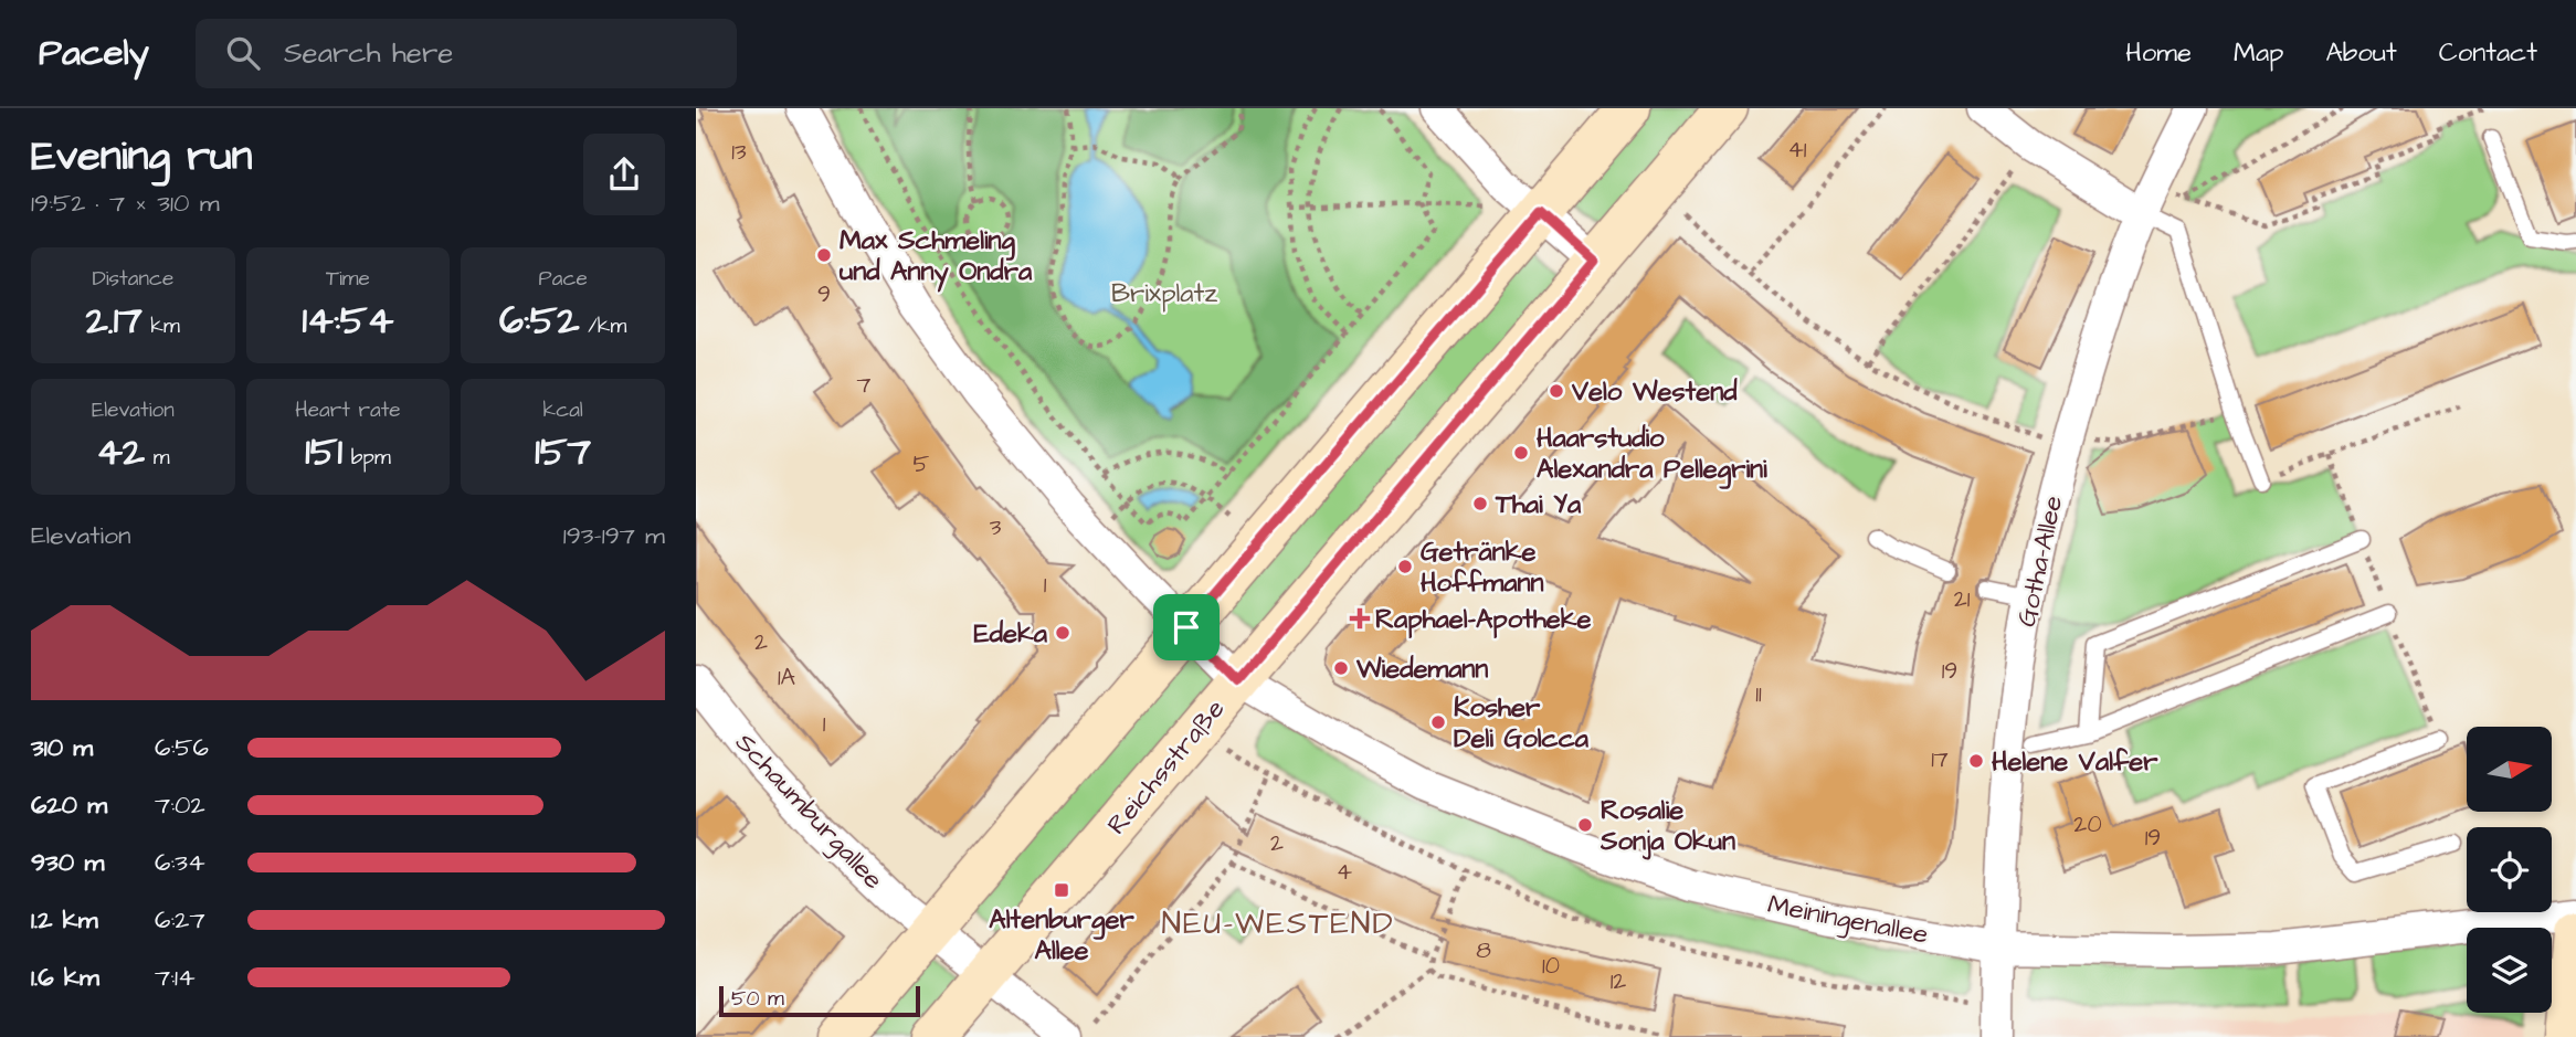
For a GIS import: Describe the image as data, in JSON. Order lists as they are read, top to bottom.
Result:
{
  "streets": {
    "main road": ["Reichsstraße"],
    "street": ["Gotha-Allee", "Schaumburgallee", "Meiningenallee"]
  },
  "crossings": [
    ["Gotha-Allee", "Meiningenallee"],
    ["Reichsstraße", "Schaumburgallee"],
    ["Reichsstraße", "Meiningenallee"]
  ],
  "districts": ["NEU-WESTEND"],
  "parks": ["Brixplatz"],
  "places": {
    "other": [
      "Max Schmeling und Anny Ondra",
      "Velo Westend",
      "Haarstudio Alexandra Pellegrini",
      "Thai Ya",
      "Getränke Hoffmann",
      "Edeka",
      "Wiedemann",
      "Kosher Deli Golcca",
      "Helene Valfer",
      "Rosalie Sonja Okun"
    ],
    "health": ["Raphael-Apotheke"],
    "transit": ["Altenburger Allee"]
  },
  "house_numbers": [
    "41",
    "13",
    "9",
    "7",
    "5",
    "3",
    "1",
    "21",
    "2",
    "19",
    "1A",
    "11",
    "1",
    "17",
    "20",
    "19",
    "2",
    "4",
    "8",
    "10",
    "12"
  ],
  "scale_bar": "50 m",
  "north": "right",
  "page": {
    "header": "Pacely",
    "search": "Search here",
    "nav": [
      "Home",
      "Map",
      "About",
      "Contact"
    ],
    "heading": ["Evening run", "19:52 · 7 × 310 m"],
    "stats": [
      ["Distance", "2.17 km"],
      ["Time", "14:54"],
      ["Pace", "6:52 /km"],
      ["Elevation", "42 m"],
      ["Heart rate", "151 bpm"],
      ["kcal", "157"]
    ],
    "chart": ["Elevation", "193–197 m"],
    "list": [
      {
        "name": "310 m",
        "note": "6:56"
      },
      {
        "name": "620 m",
        "note": "7:02"
      },
      {
        "name": "930 m",
        "note": "6:34"
      },
      {
        "name": "1.2 km",
        "note": "6:27"
      },
      {
        "name": "1.6 km",
        "note": "7:14"
      }
    ],
    "scale": "50 m"
  }
}
